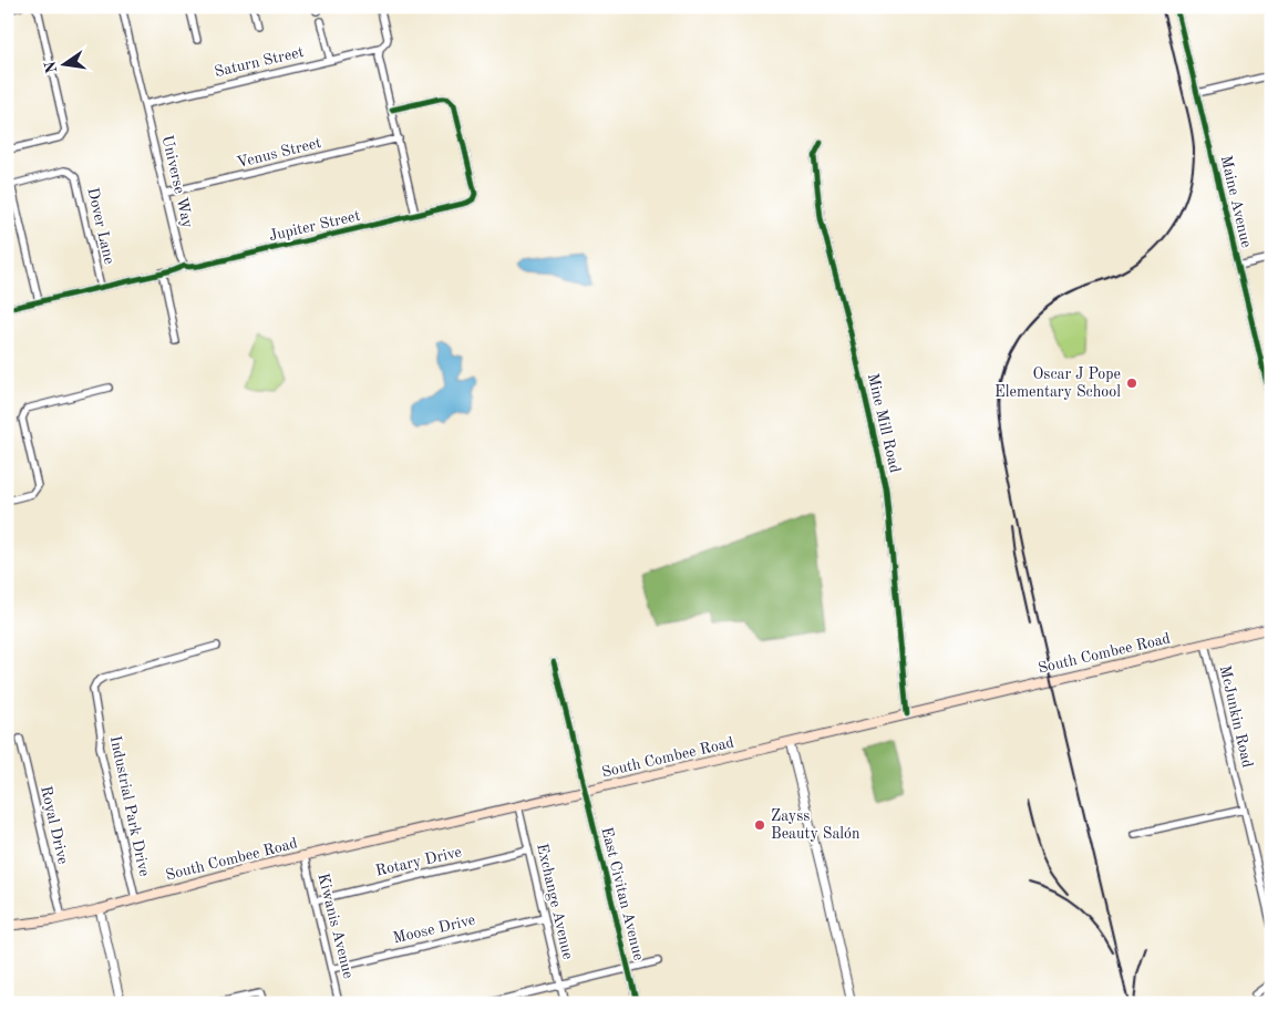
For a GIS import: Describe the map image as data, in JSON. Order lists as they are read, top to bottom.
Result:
{
  "streets": {
    "main road": ["South Combee Road"],
    "street": [
      "Saturn Street",
      "Venus Street",
      "Universe Way",
      "Maine Avenue",
      "Dover Lane",
      "Jupiter Street",
      "Mine Mill Road",
      "McJunkin Road",
      "Industrial Park Drive",
      "Royal Drive",
      "Rotary Drive",
      "East Civitan Avenue",
      "Exchange Avenue",
      "Kiwanis Avenue",
      "Moose Drive"
    ]
  },
  "crossings": [
    ["Saturn Street", "Universe Way"],
    ["Venus Street", "Universe Way"],
    ["Universe Way", "Jupiter Street"],
    ["Dover Lane", "Jupiter Street"],
    ["Mine Mill Road", "South Combee Road"],
    ["South Combee Road", "McJunkin Road"],
    ["South Combee Road", "Industrial Park Drive"],
    ["South Combee Road", "Royal Drive"],
    ["South Combee Road", "East Civitan Avenue"],
    ["South Combee Road", "Exchange Avenue"],
    ["South Combee Road", "Kiwanis Avenue"],
    ["Rotary Drive", "Exchange Avenue"],
    ["Rotary Drive", "Kiwanis Avenue"],
    ["Exchange Avenue", "Moose Drive"],
    ["Kiwanis Avenue", "Moose Drive"]
  ],
  "places": ["Oscar J Pope Elementary School", "Zayss Beauty Salón"],
  "north": "left"
}
